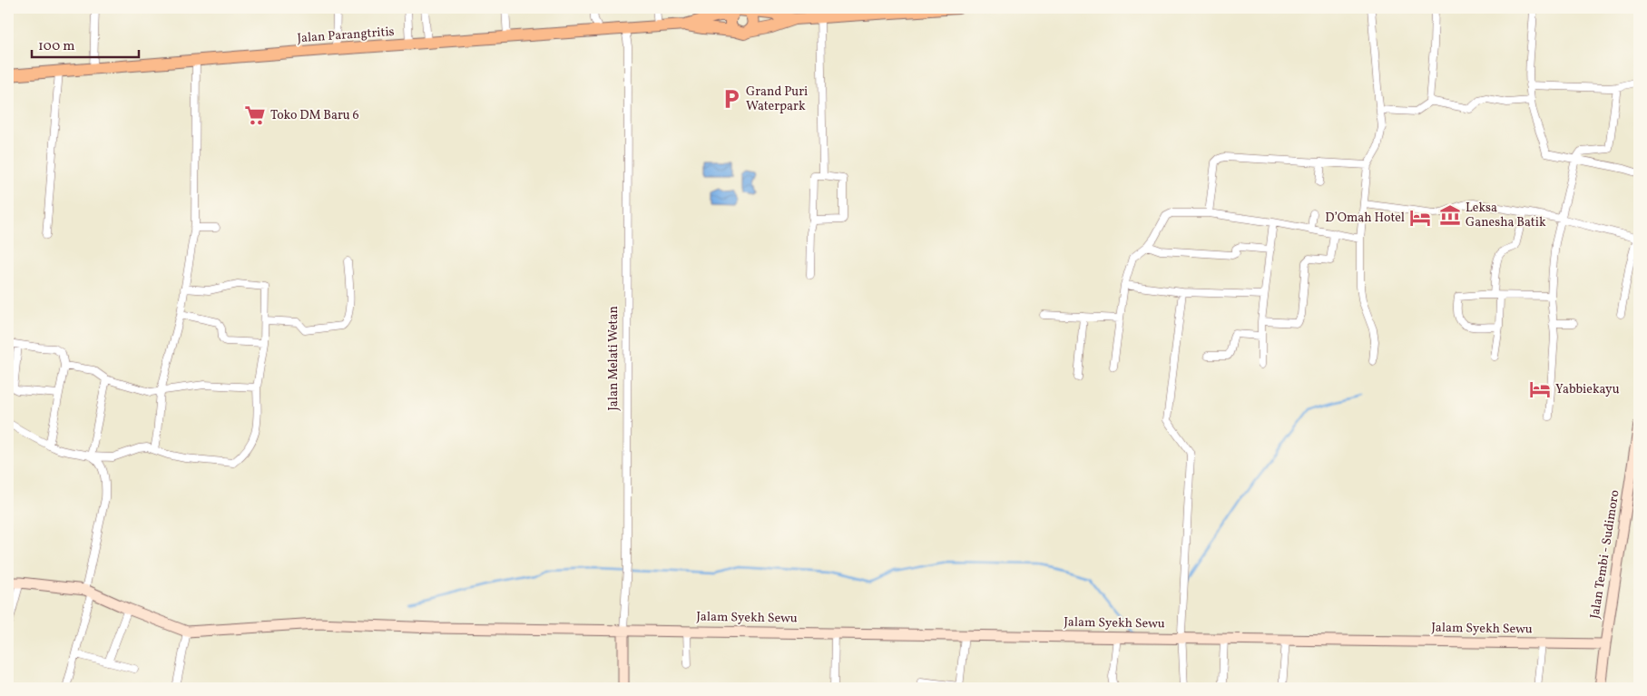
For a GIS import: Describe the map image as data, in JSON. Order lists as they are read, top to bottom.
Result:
{
  "streets": {
    "main road": ["Jalan Parangtritis"],
    "street": ["Jalan Melati Wetan", "Jalan Tembi - Sudimoro", "Jalam Syekh Sewu"]
  },
  "crossings": [
    ["Jalan Parangtritis", "Jalan Melati Wetan"],
    ["Jalan Melati Wetan", "Jalam Syekh Sewu"],
    ["Jalan Tembi - Sudimoro", "Jalam Syekh Sewu"]
  ],
  "places": {
    "parking": ["Grand Puri Waterpark"],
    "supermarket": ["Toko DM Baru 6"],
    "museum": ["Leksa Ganesha Batik"],
    "hotel": ["D’Omah Hotel", "Yabbiekayu"]
  },
  "scale_bar": "100 m"
}
